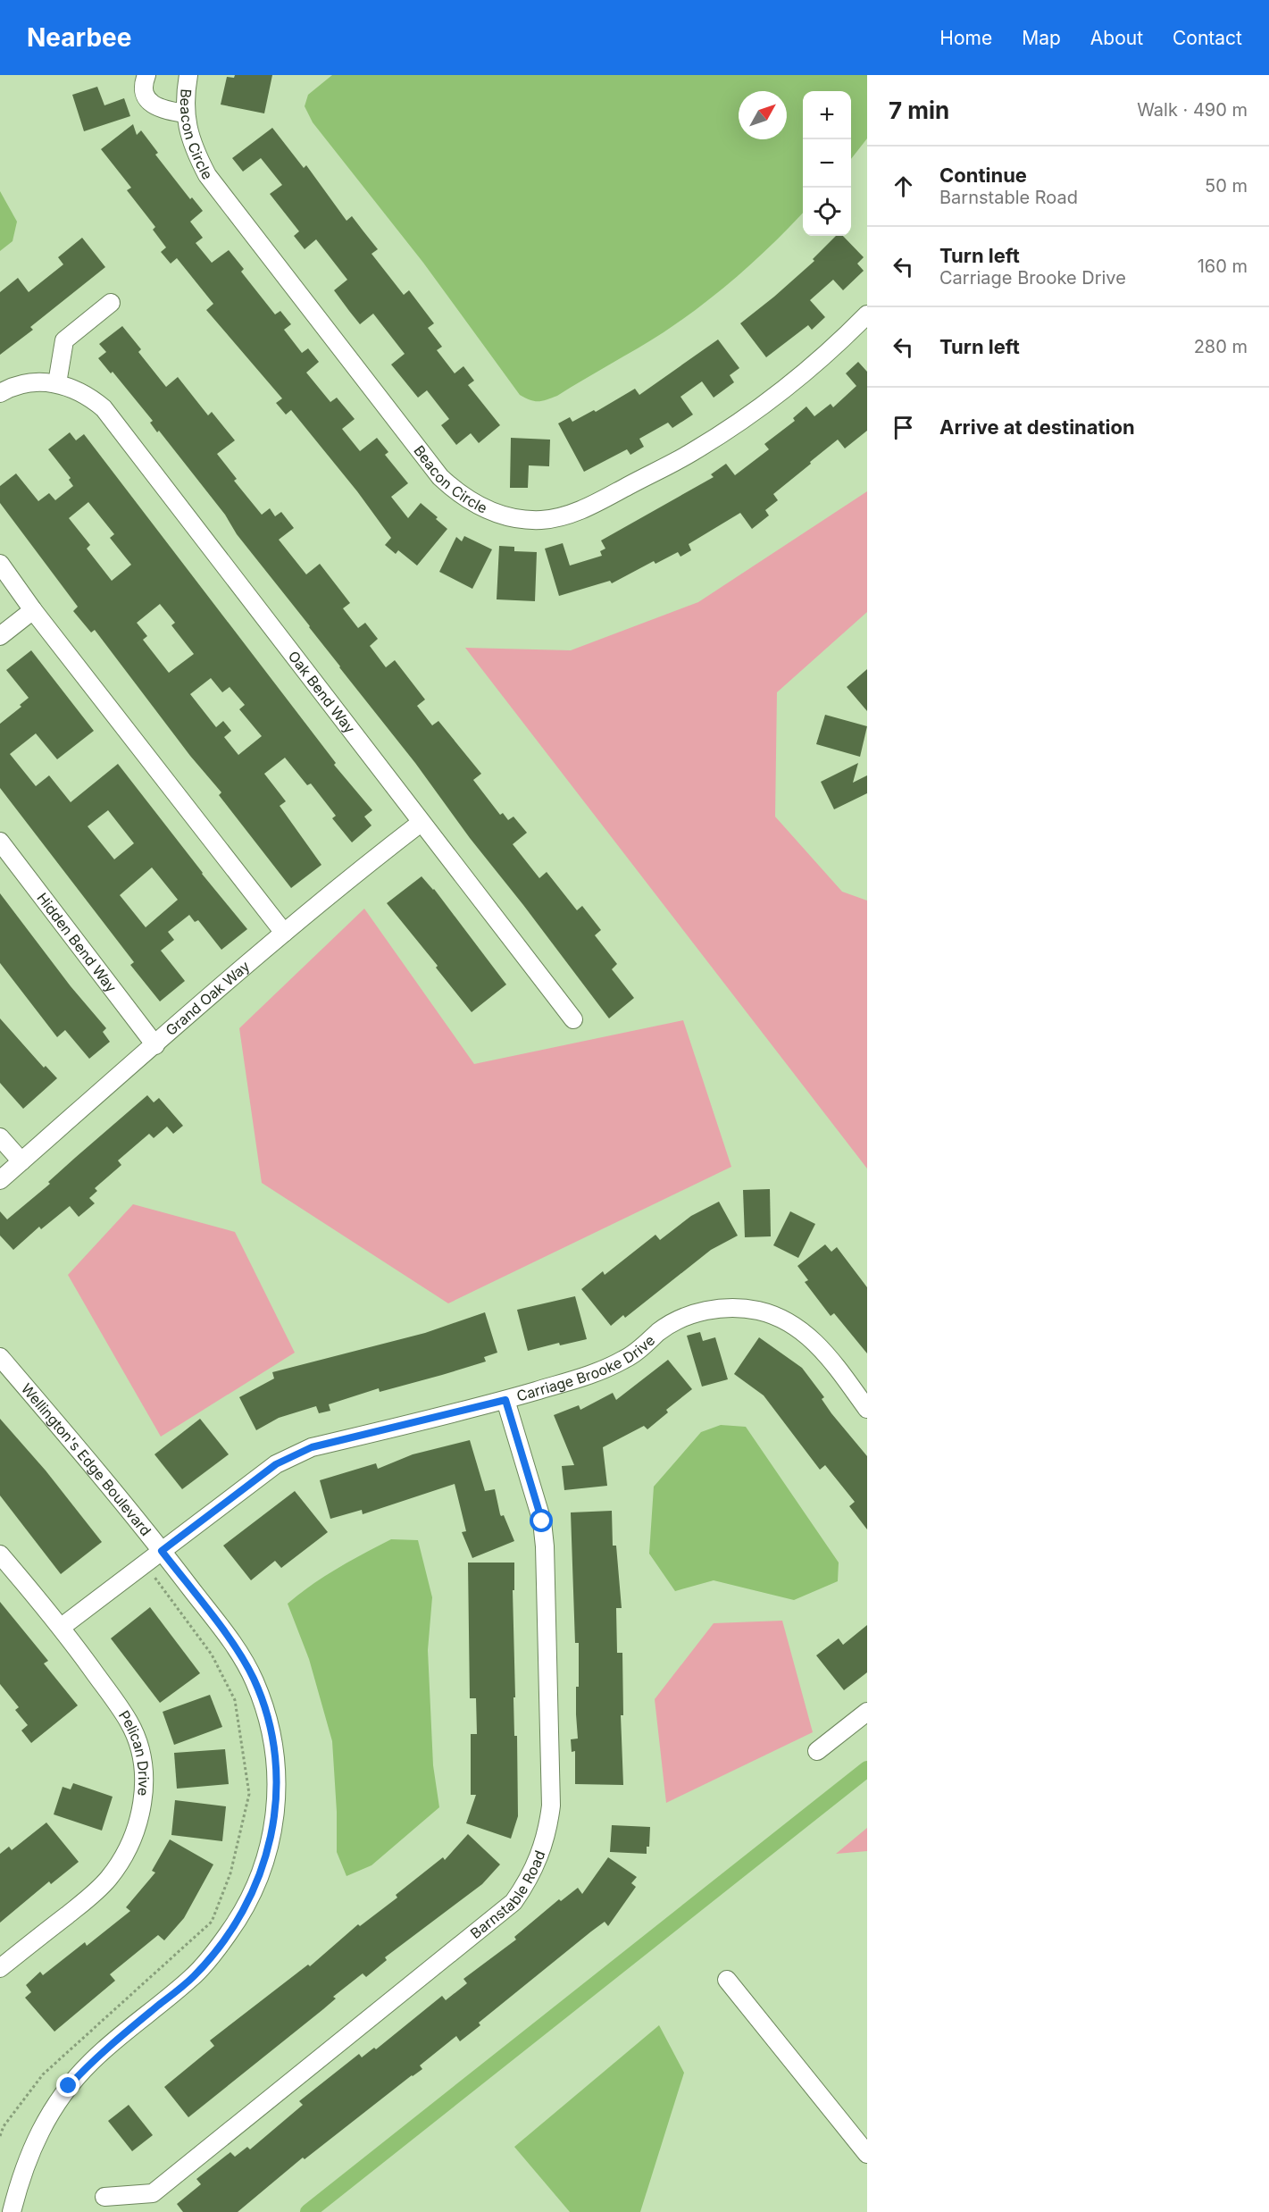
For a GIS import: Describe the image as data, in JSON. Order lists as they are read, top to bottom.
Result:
{
  "streets": {
    "street": [
      "Beacon Circle",
      "Oak Bend Way",
      "Hidden Bend Way",
      "Grand Oak Way",
      "Carriage Brooke Drive",
      "Wellington's Edge Boulevard",
      "Pelican Drive",
      "Barnstable Road"
    ]
  },
  "crossings": [
    ["Oak Bend Way", "Grand Oak Way"],
    ["Hidden Bend Way", "Grand Oak Way"],
    ["Carriage Brooke Drive", "Wellington's Edge Boulevard"],
    ["Carriage Brooke Drive", "Pelican Drive"],
    ["Carriage Brooke Drive", "Barnstable Road"]
  ],
  "north": "top right",
  "page": {
    "header": "Nearbee",
    "nav": [
      "Home",
      "Map",
      "About",
      "Contact"
    ],
    "heading": ["7 min", "Walk · 490 m"],
    "map_buttons": ["+", "−"],
    "list": [
      ["Continue", "Barnstable Road", "50 m"],
      ["Turn left", "Carriage Brooke Drive", "160 m"],
      ["Turn left", "280 m"],
      "Arrive at destination"
    ]
  }
}
